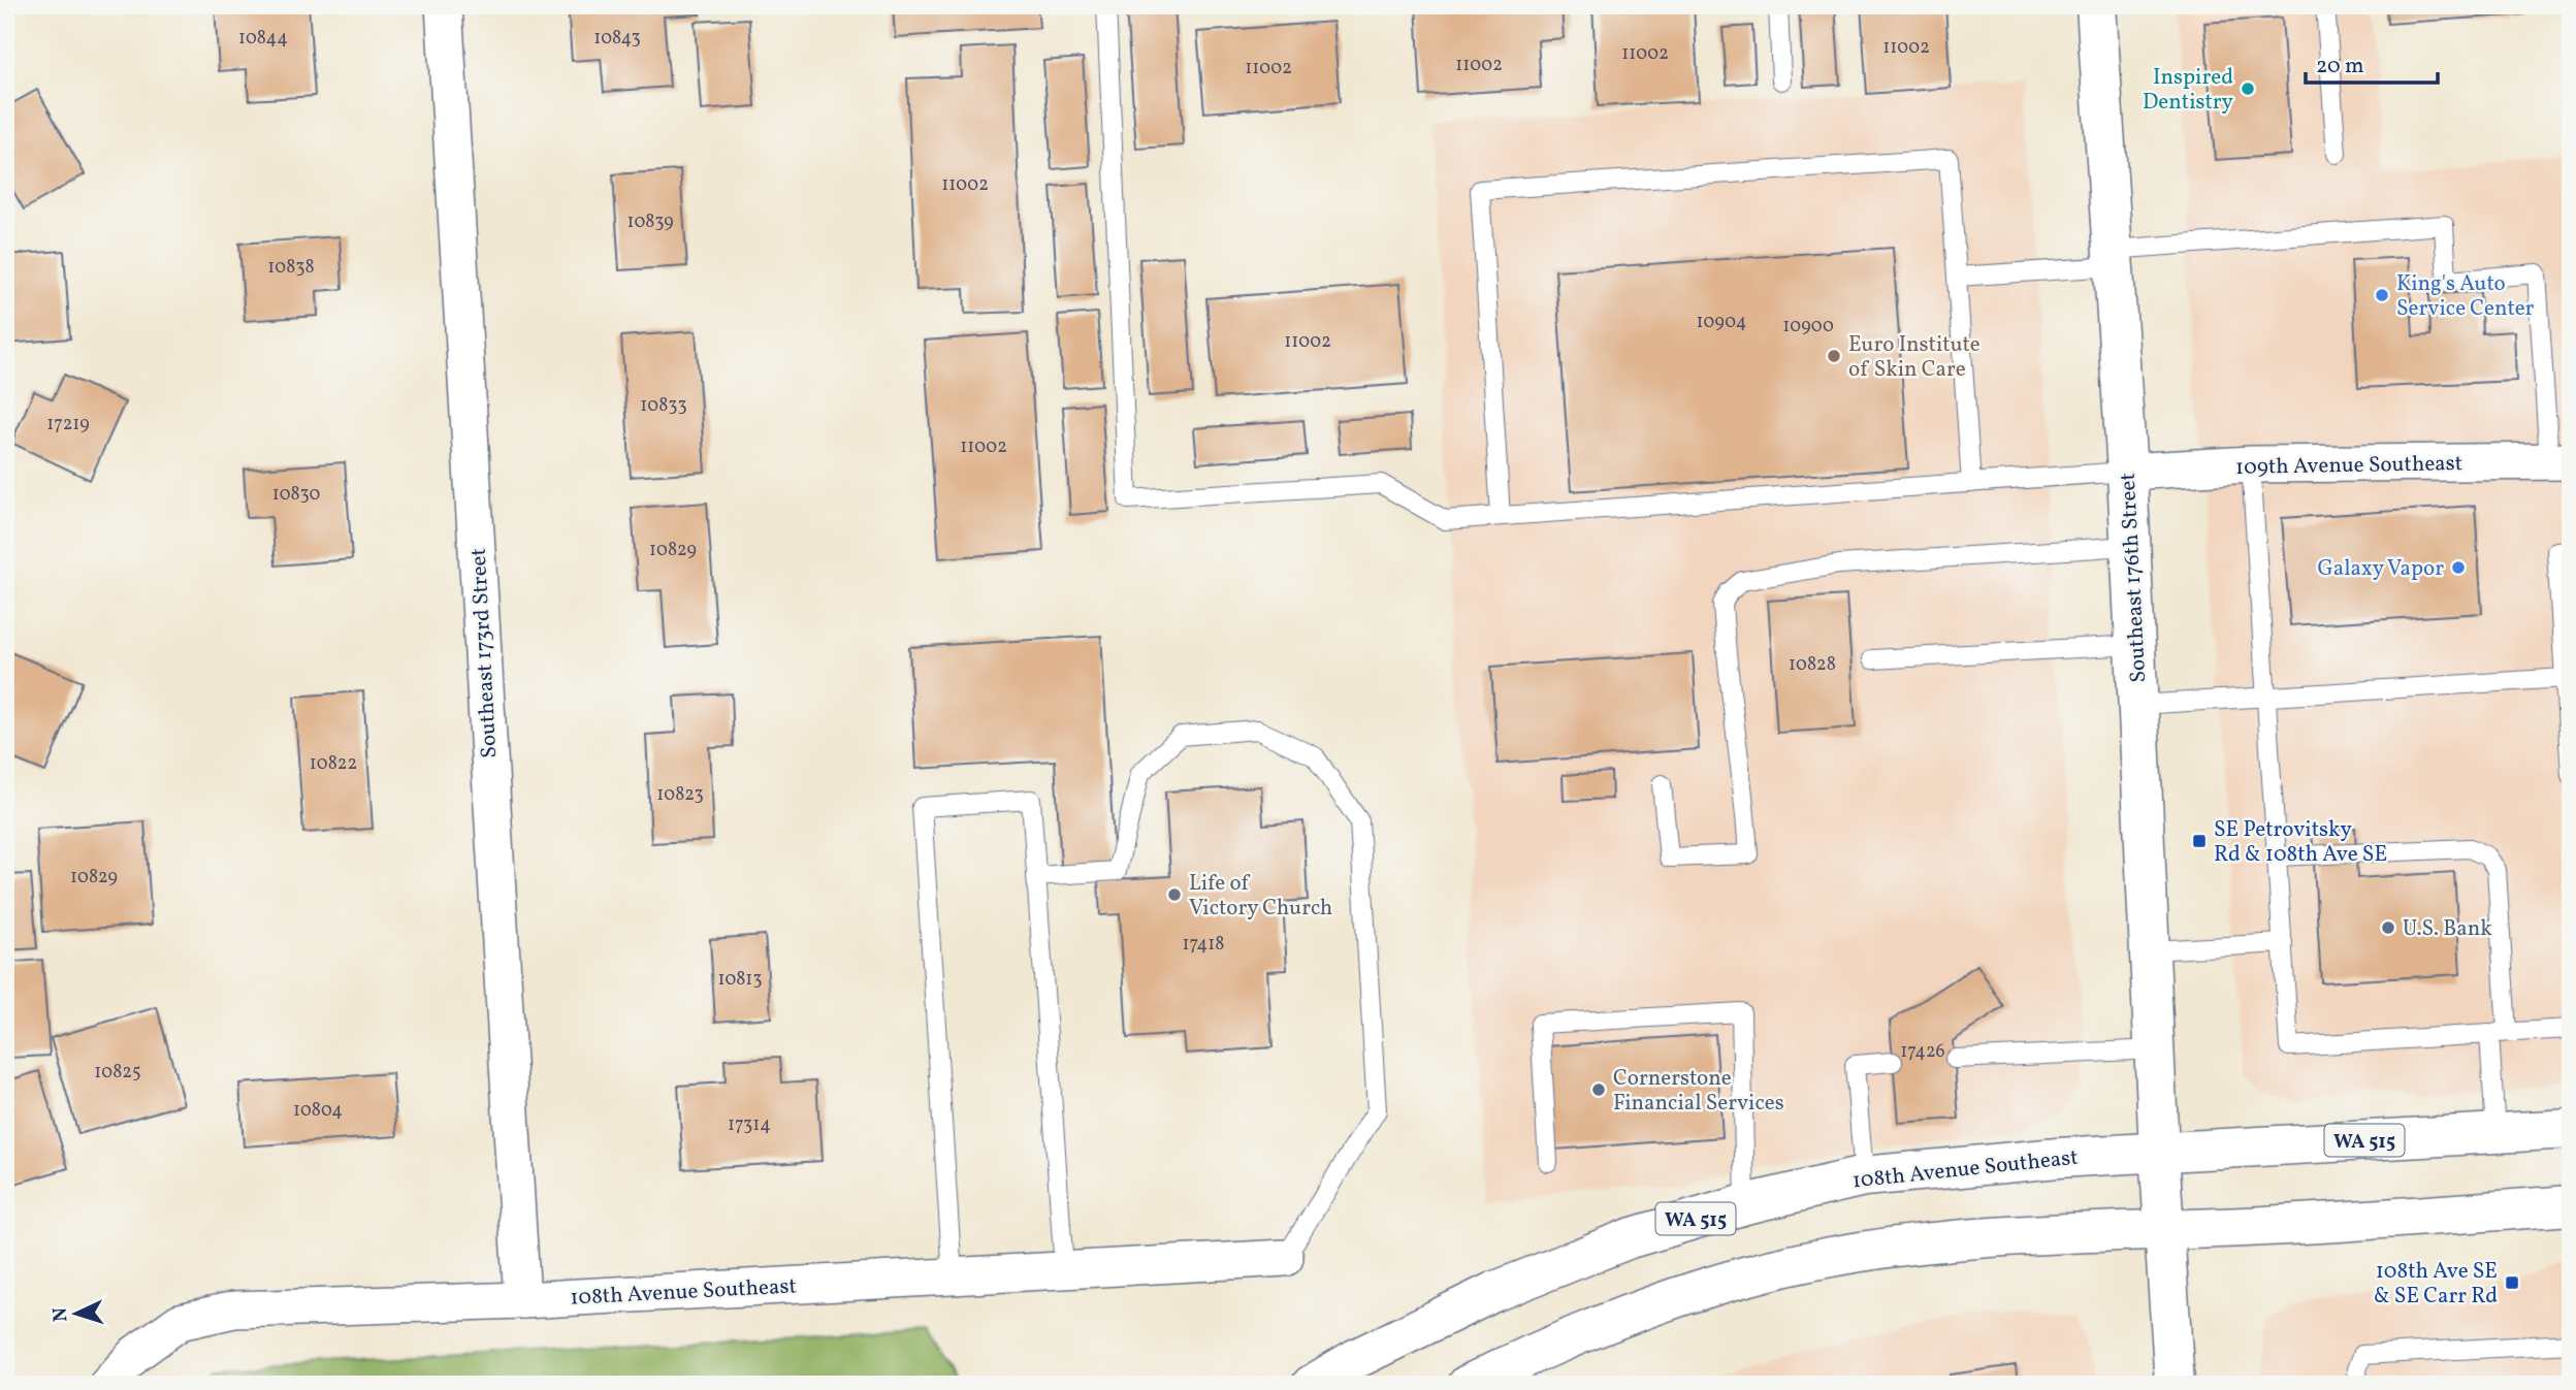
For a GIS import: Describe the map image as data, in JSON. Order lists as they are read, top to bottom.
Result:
{
  "streets": {
    "main road": ["Southeast 176th Street", "WA 515", "108th Avenue Southeast"],
    "street": ["109th Avenue Southeast", "Southeast 173rd Street"]
  },
  "crossings": [
    ["109th Avenue Southeast", "Southeast 176th Street"],
    ["Southeast 176th Street", "108th Avenue Southeast"],
    ["Southeast 173rd Street", "108th Avenue Southeast"]
  ],
  "places": {
    "other": [
      "Inspired Dentistry",
      "King's Auto Service Center",
      "Euro Institute of Skin Care",
      "Galaxy Vapor",
      "Life of Victory Church",
      "U.S. Bank",
      "Cornerstone Financial Services"
    ],
    "transit": ["SE Petrovitsky Rd & 108th Ave SE", "108th Ave SE & SE Carr Rd"]
  },
  "house_numbers": [
    "10844",
    "10843",
    "11002",
    "11002",
    "11002",
    "11002",
    "11002",
    "10839",
    "10838",
    "10904",
    "10900",
    "11002",
    "10833",
    "17219",
    "11002",
    "10830",
    "10829",
    "10828",
    "10822",
    "10823",
    "10829",
    "17418",
    "10813",
    "17426",
    "10825",
    "10804",
    "17314"
  ],
  "scale_bar": "20 m",
  "north": "left"
}
